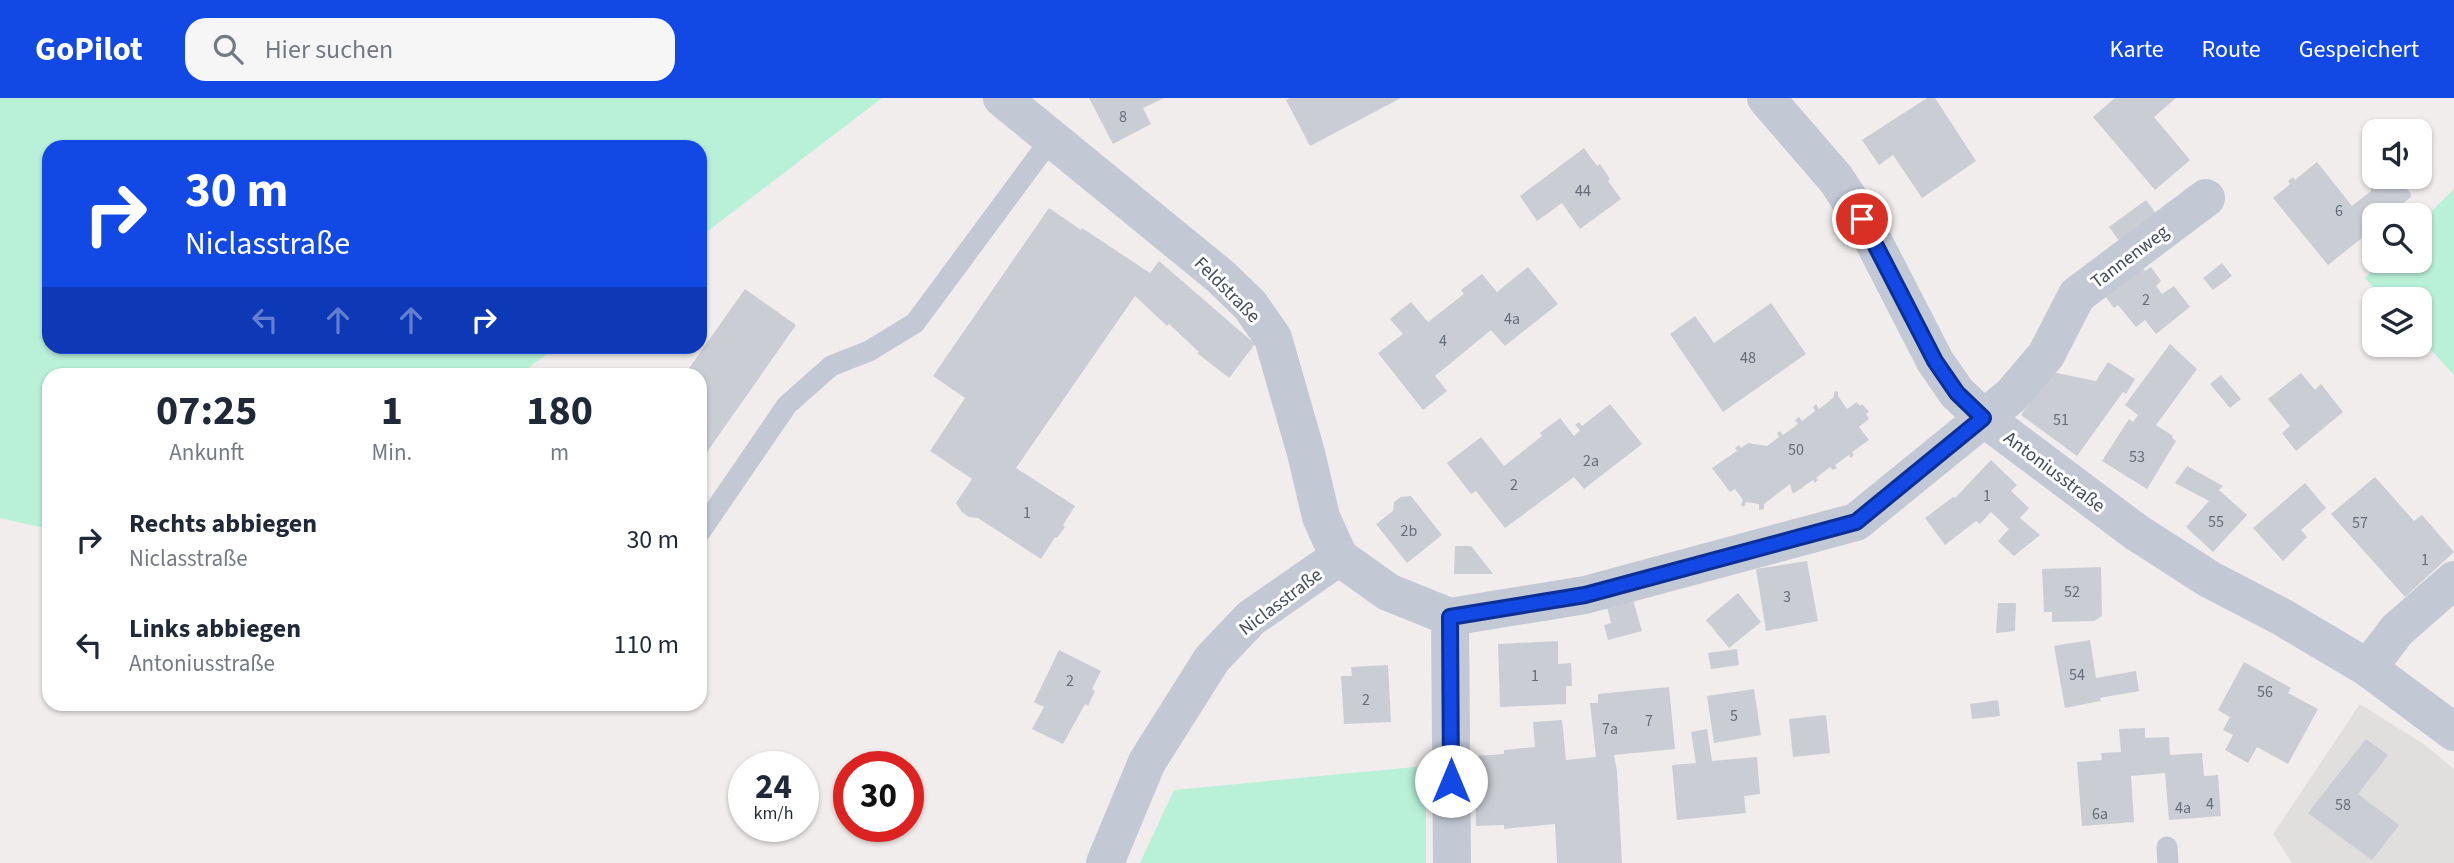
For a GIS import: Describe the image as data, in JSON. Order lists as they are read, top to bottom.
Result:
{
  "streets": {
    "street": [
      "Tannenweg",
      "Feldstraße",
      "Antoniusstraße",
      "Niclasstraße"
    ]
  },
  "crossings": [
    ["Tannenweg", "Antoniusstraße"],
    ["Feldstraße", "Niclasstraße"]
  ],
  "house_numbers": [
    "8",
    "44",
    "6",
    "2",
    "4a",
    "4",
    "48",
    "51",
    "50",
    "53",
    "2a",
    "2",
    "1",
    "1",
    "55",
    "57",
    "2b",
    "1",
    "52",
    "3",
    "54",
    "1",
    "2",
    "56",
    "2",
    "5",
    "7",
    "7a",
    "4",
    "58",
    "4a",
    "6a"
  ],
  "page": {
    "header": "GoPilot",
    "search": "Hier suchen",
    "nav": ["Karte", "Route", "Gespeichert"],
    "turn": ["30 m", "Niclasstraße"],
    "eta": [
      "07:25",
      "Ankunft",
      "1",
      "Min.",
      "180",
      "m"
    ],
    "list": [
      {
        "name": "Rechts abbiegen",
        "note": "Niclasstraße",
        "value": "30 m"
      },
      {
        "name": "Links abbiegen",
        "note": "Antoniusstraße",
        "value": "110 m"
      }
    ],
    "speed": "24 km/h",
    "limit": "30"
  }
}
